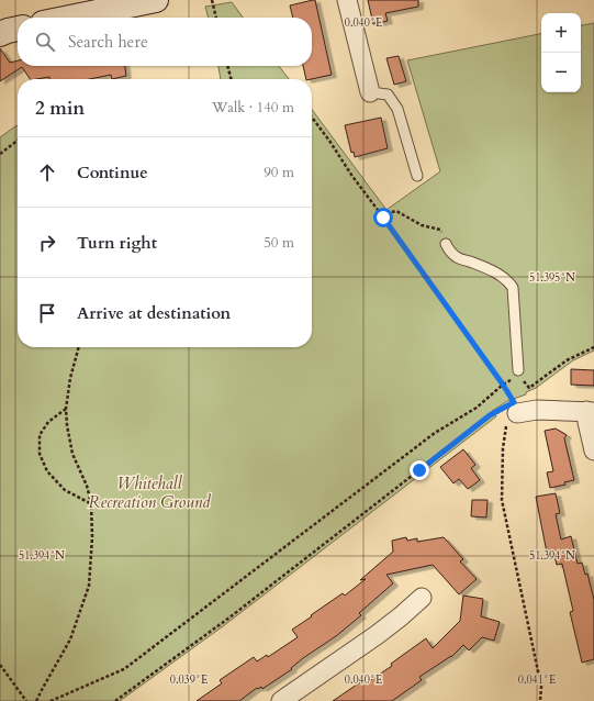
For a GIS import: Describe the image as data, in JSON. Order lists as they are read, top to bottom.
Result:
{
  "parks": ["Whitehall Recreation Ground"],
  "page": {
    "map_buttons": ["+", "−"],
    "search": "Search here",
    "heading": ["2 min", "Walk · 140 m"],
    "list": [
      ["Continue", "90 m"],
      ["Turn right", "50 m"],
      "Arrive at destination"
    ]
  },
  "coordinates": [
    "0.040°E",
    "51.395°N",
    "51.394°N",
    "0.039°E",
    "0.041°E"
  ]
}
